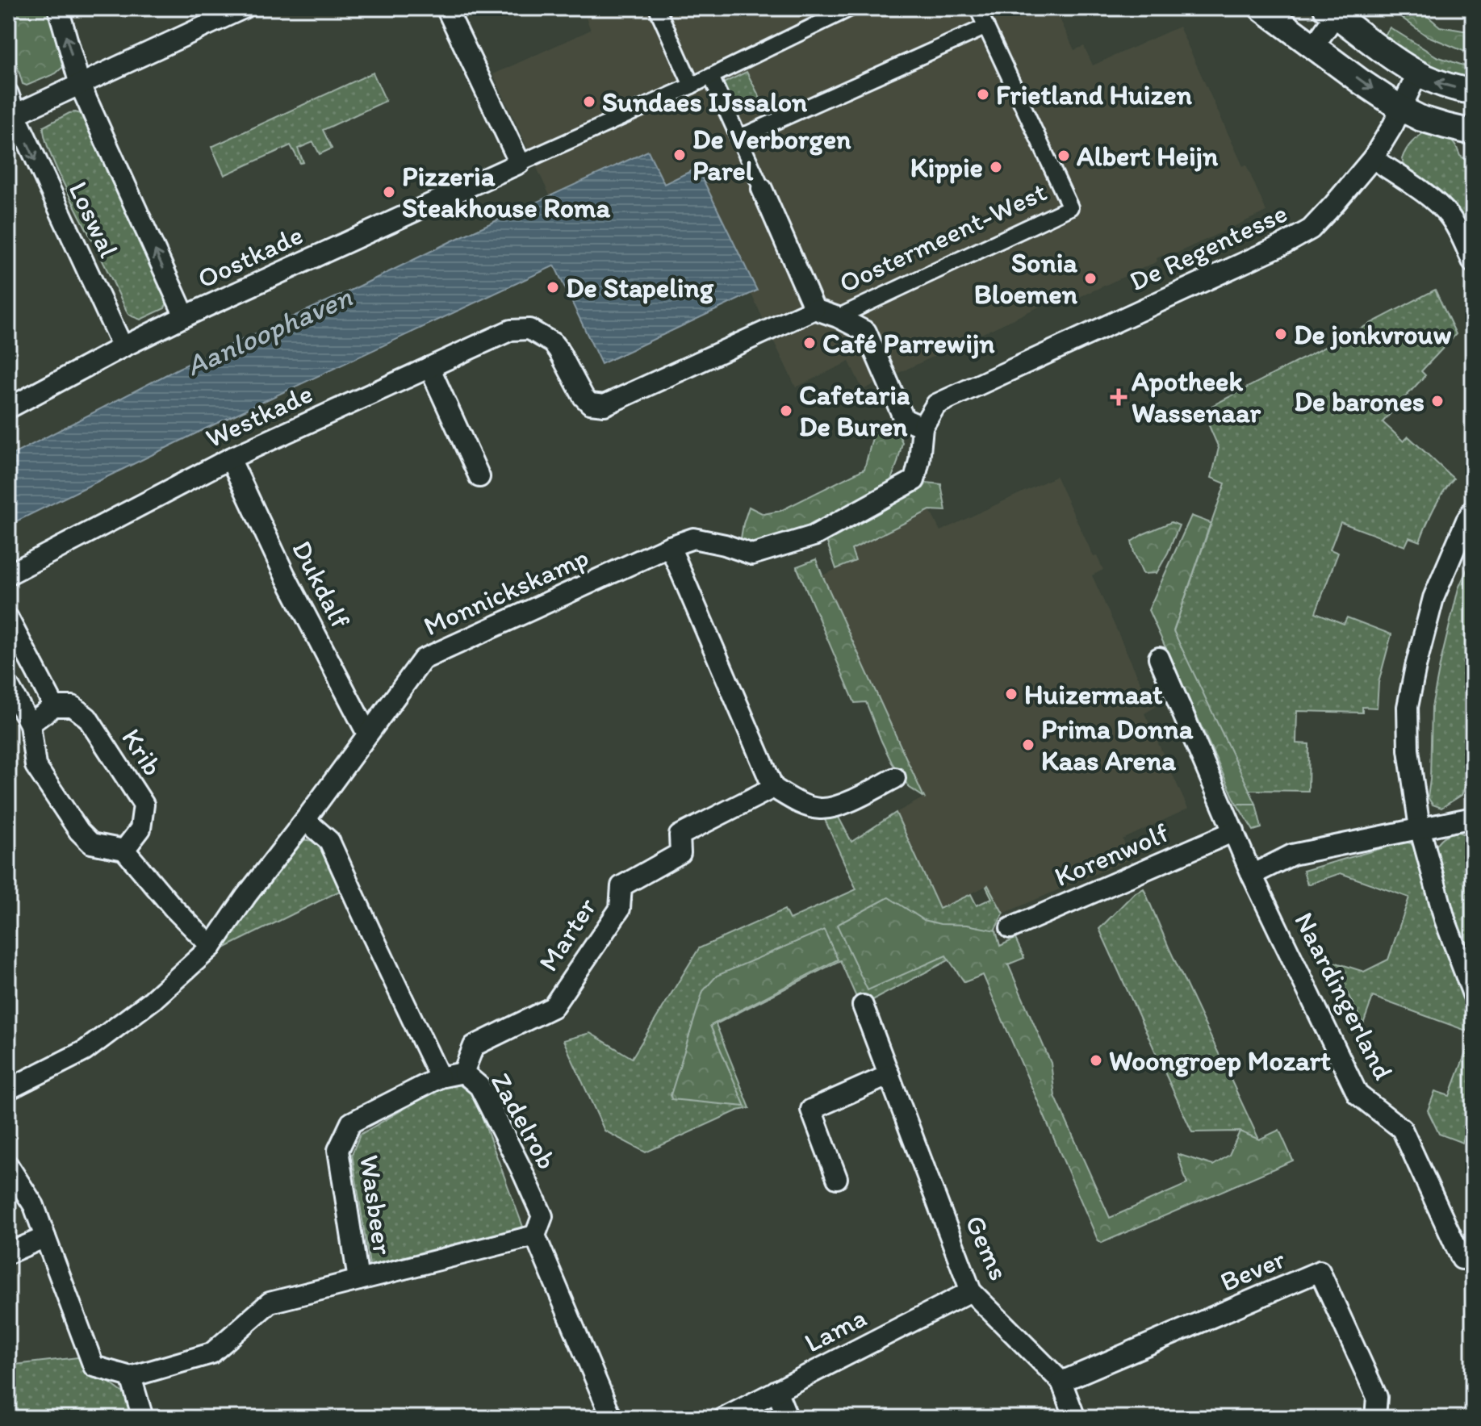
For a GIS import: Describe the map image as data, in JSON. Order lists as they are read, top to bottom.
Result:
{
  "streets": {
    "street": [
      "Loswal",
      "Oostermeent-West",
      "De Regentesse",
      "Oostkade",
      "Westkade",
      "Dukdalf",
      "Monnickskamp",
      "Krib",
      "Korenwolf",
      "Marter",
      "Naardingerland",
      "Zadelrob",
      "Wasbeer",
      "Gems",
      "Bever",
      "Lama"
    ]
  },
  "crossings": [
    ["Loswal", "Oostkade"],
    ["Oostermeent-West", "Westkade"],
    ["De Regentesse", "Monnickskamp"],
    ["Westkade", "Dukdalf"],
    ["Dukdalf", "Monnickskamp"],
    ["Korenwolf", "Naardingerland"],
    ["Marter", "Zadelrob"],
    ["Zadelrob", "Wasbeer"],
    ["Gems", "Bever"],
    ["Gems", "Lama"]
  ],
  "water": ["Aanloophaven"],
  "places": {
    "other": [
      "Frietland Huizen",
      "Sundaes IJssalon",
      "De Verborgen Parel",
      "Albert Heijn",
      "Kippie",
      "Pizzeria Steakhouse Roma",
      "Sonia Bloemen",
      "De Stapeling",
      "De jonkvrouw",
      "Café Parrewijn",
      "De barones",
      "Cafetaria De Buren",
      "Huizermaat",
      "Prima Donna Kaas Arena",
      "Woongroep Mozart"
    ],
    "health": ["Apotheek Wassenaar"]
  }
}
